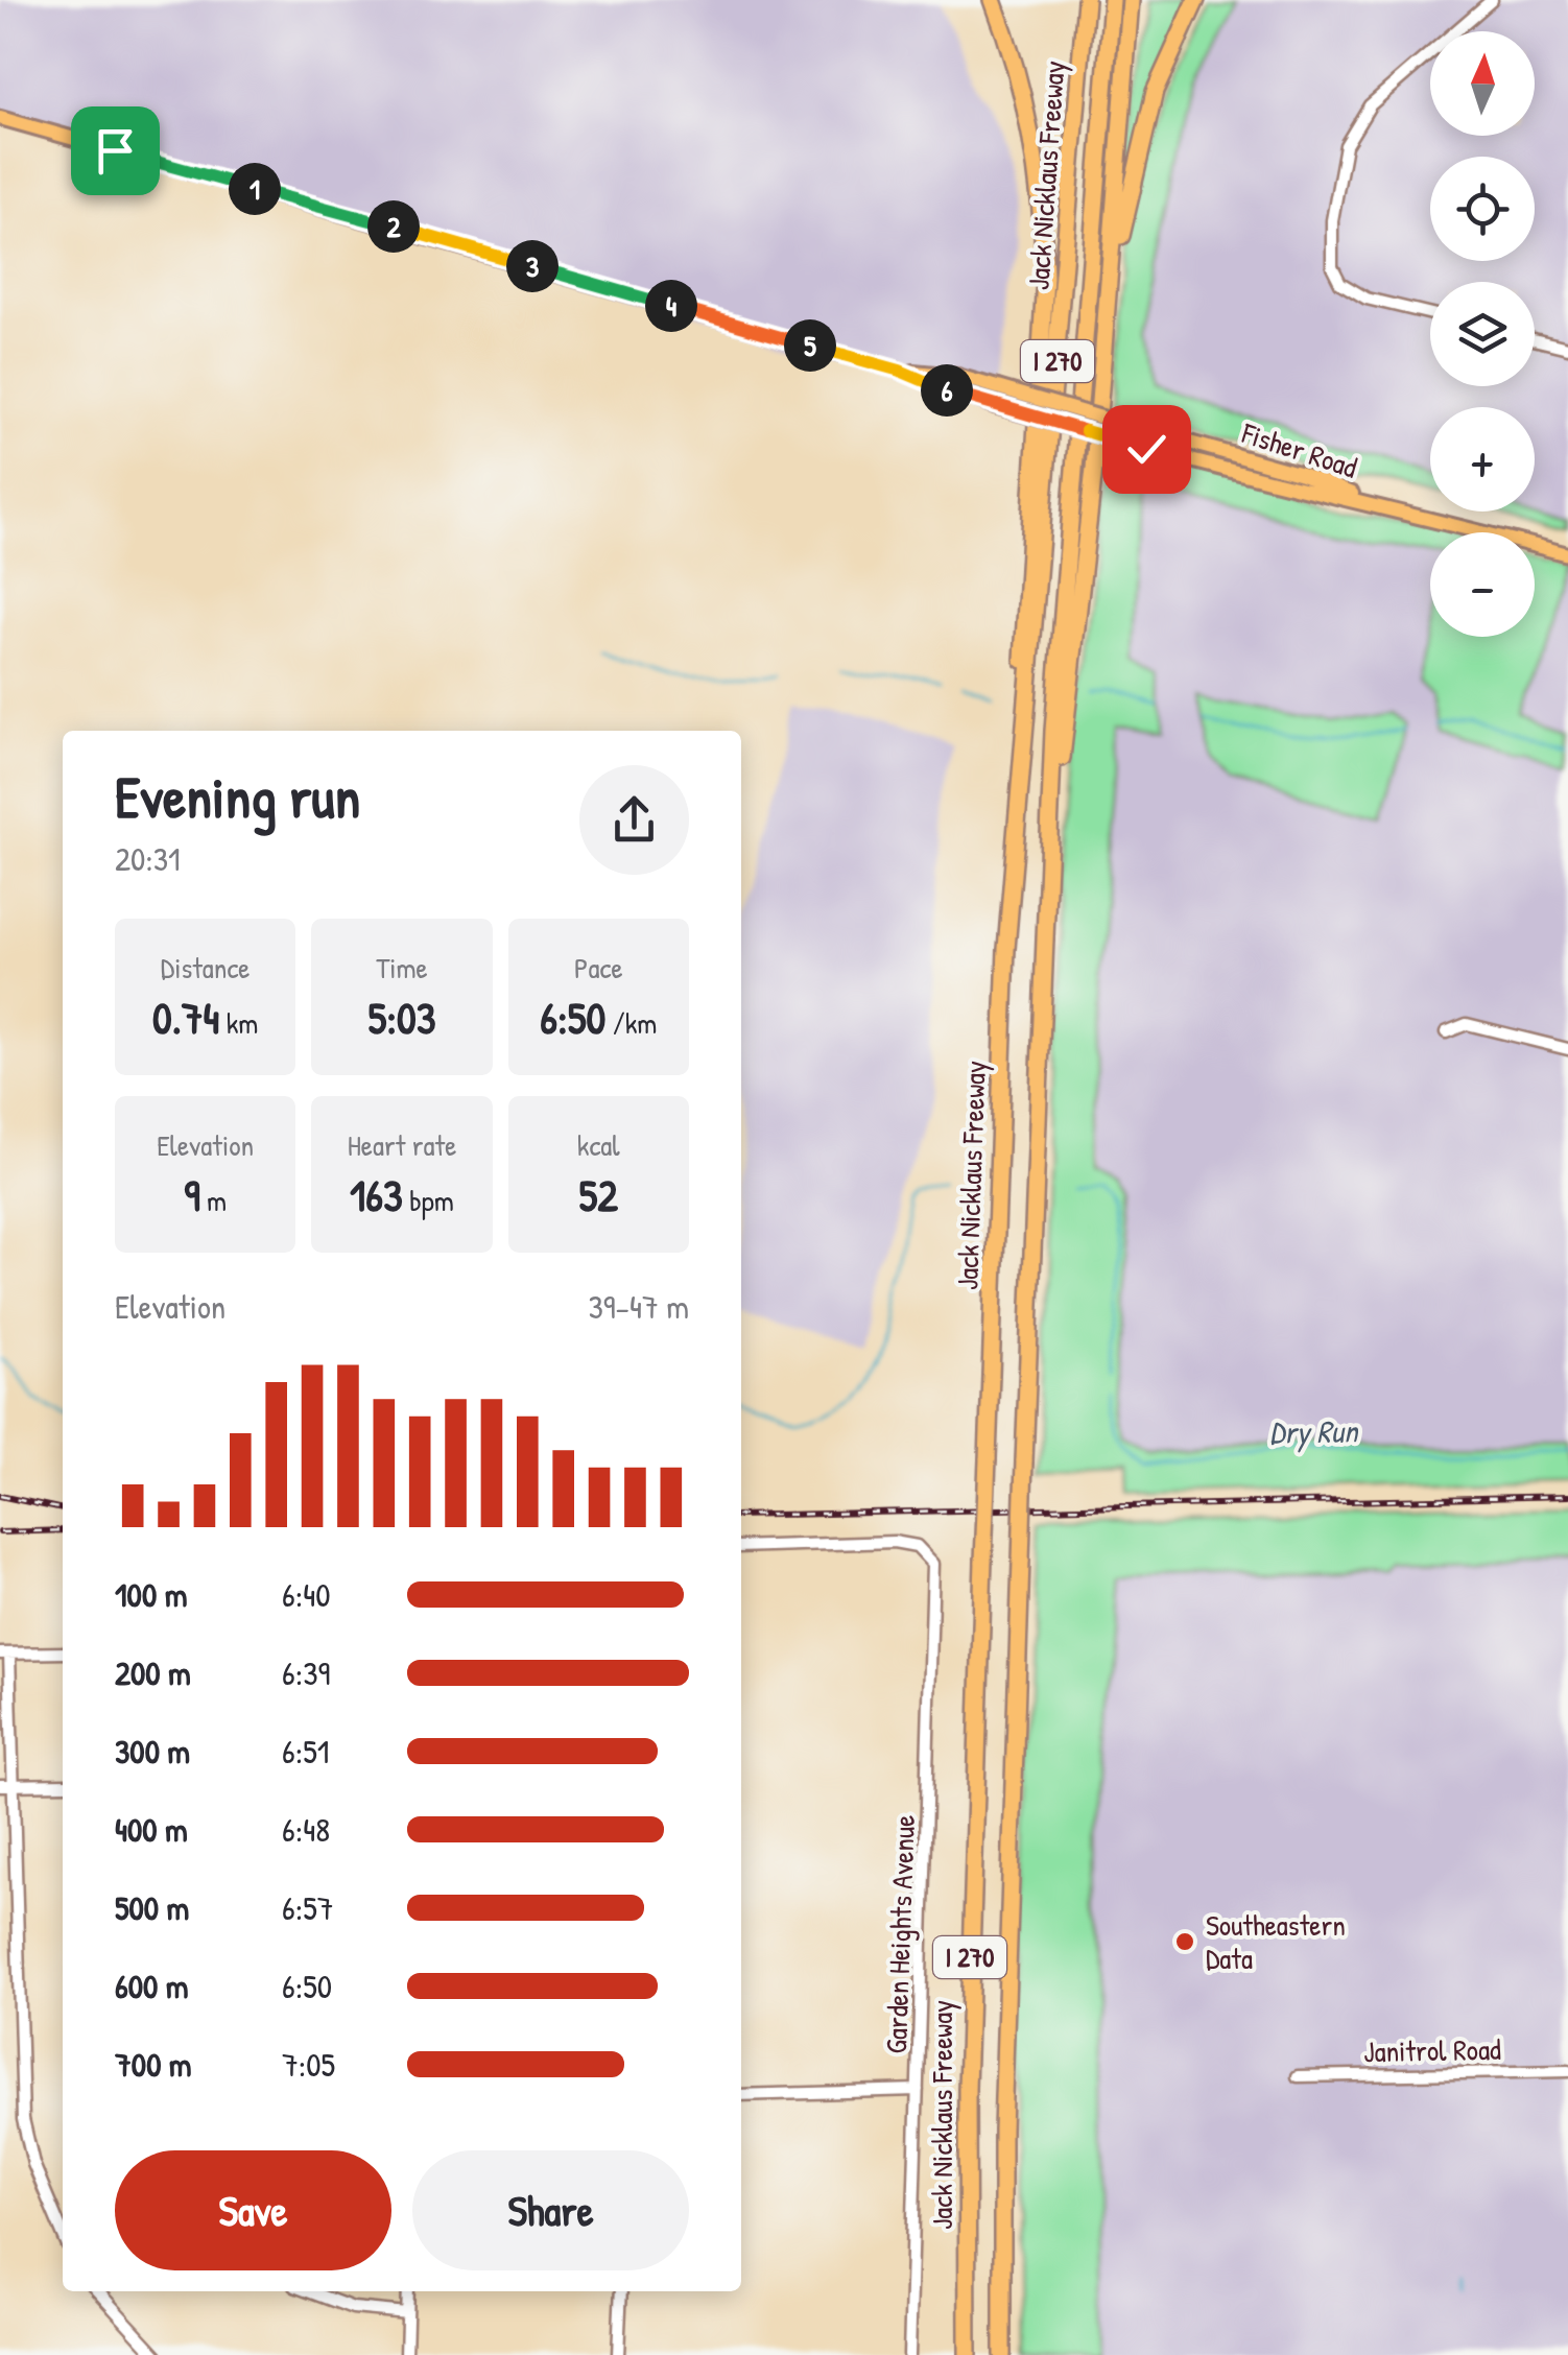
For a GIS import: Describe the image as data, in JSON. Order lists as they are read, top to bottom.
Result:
{
  "streets": {
    "highway": ["Jack Nicklaus Freeway", "I 270"],
    "main road": ["Fisher Road"],
    "street": ["Garden Heights Avenue", "Janitrol Road"]
  },
  "water": ["Dry Run"],
  "places": ["Southeastern Data"],
  "north": "top",
  "page": {
    "map_buttons": ["+", "−"],
    "pins": [
      "1",
      "2",
      "3",
      "4",
      "5",
      "6"
    ],
    "heading": ["Evening run", "20:31"],
    "stats": [
      ["Distance", "0.74 km"],
      ["Time", "5:03"],
      ["Pace", "6:50 /km"],
      ["Elevation", "9 m"],
      ["Heart rate", "163 bpm"],
      ["kcal", "52"]
    ],
    "chart": ["Elevation", "39–47 m"],
    "list": [
      {
        "name": "100 m",
        "note": "6:40"
      },
      {
        "name": "200 m",
        "note": "6:39"
      },
      {
        "name": "300 m",
        "note": "6:51"
      },
      {
        "name": "400 m",
        "note": "6:48"
      },
      {
        "name": "500 m",
        "note": "6:57"
      },
      {
        "name": "600 m",
        "note": "6:50"
      },
      {
        "name": "700 m",
        "note": "7:05"
      }
    ],
    "buttons": ["Save", "Share"]
  }
}
